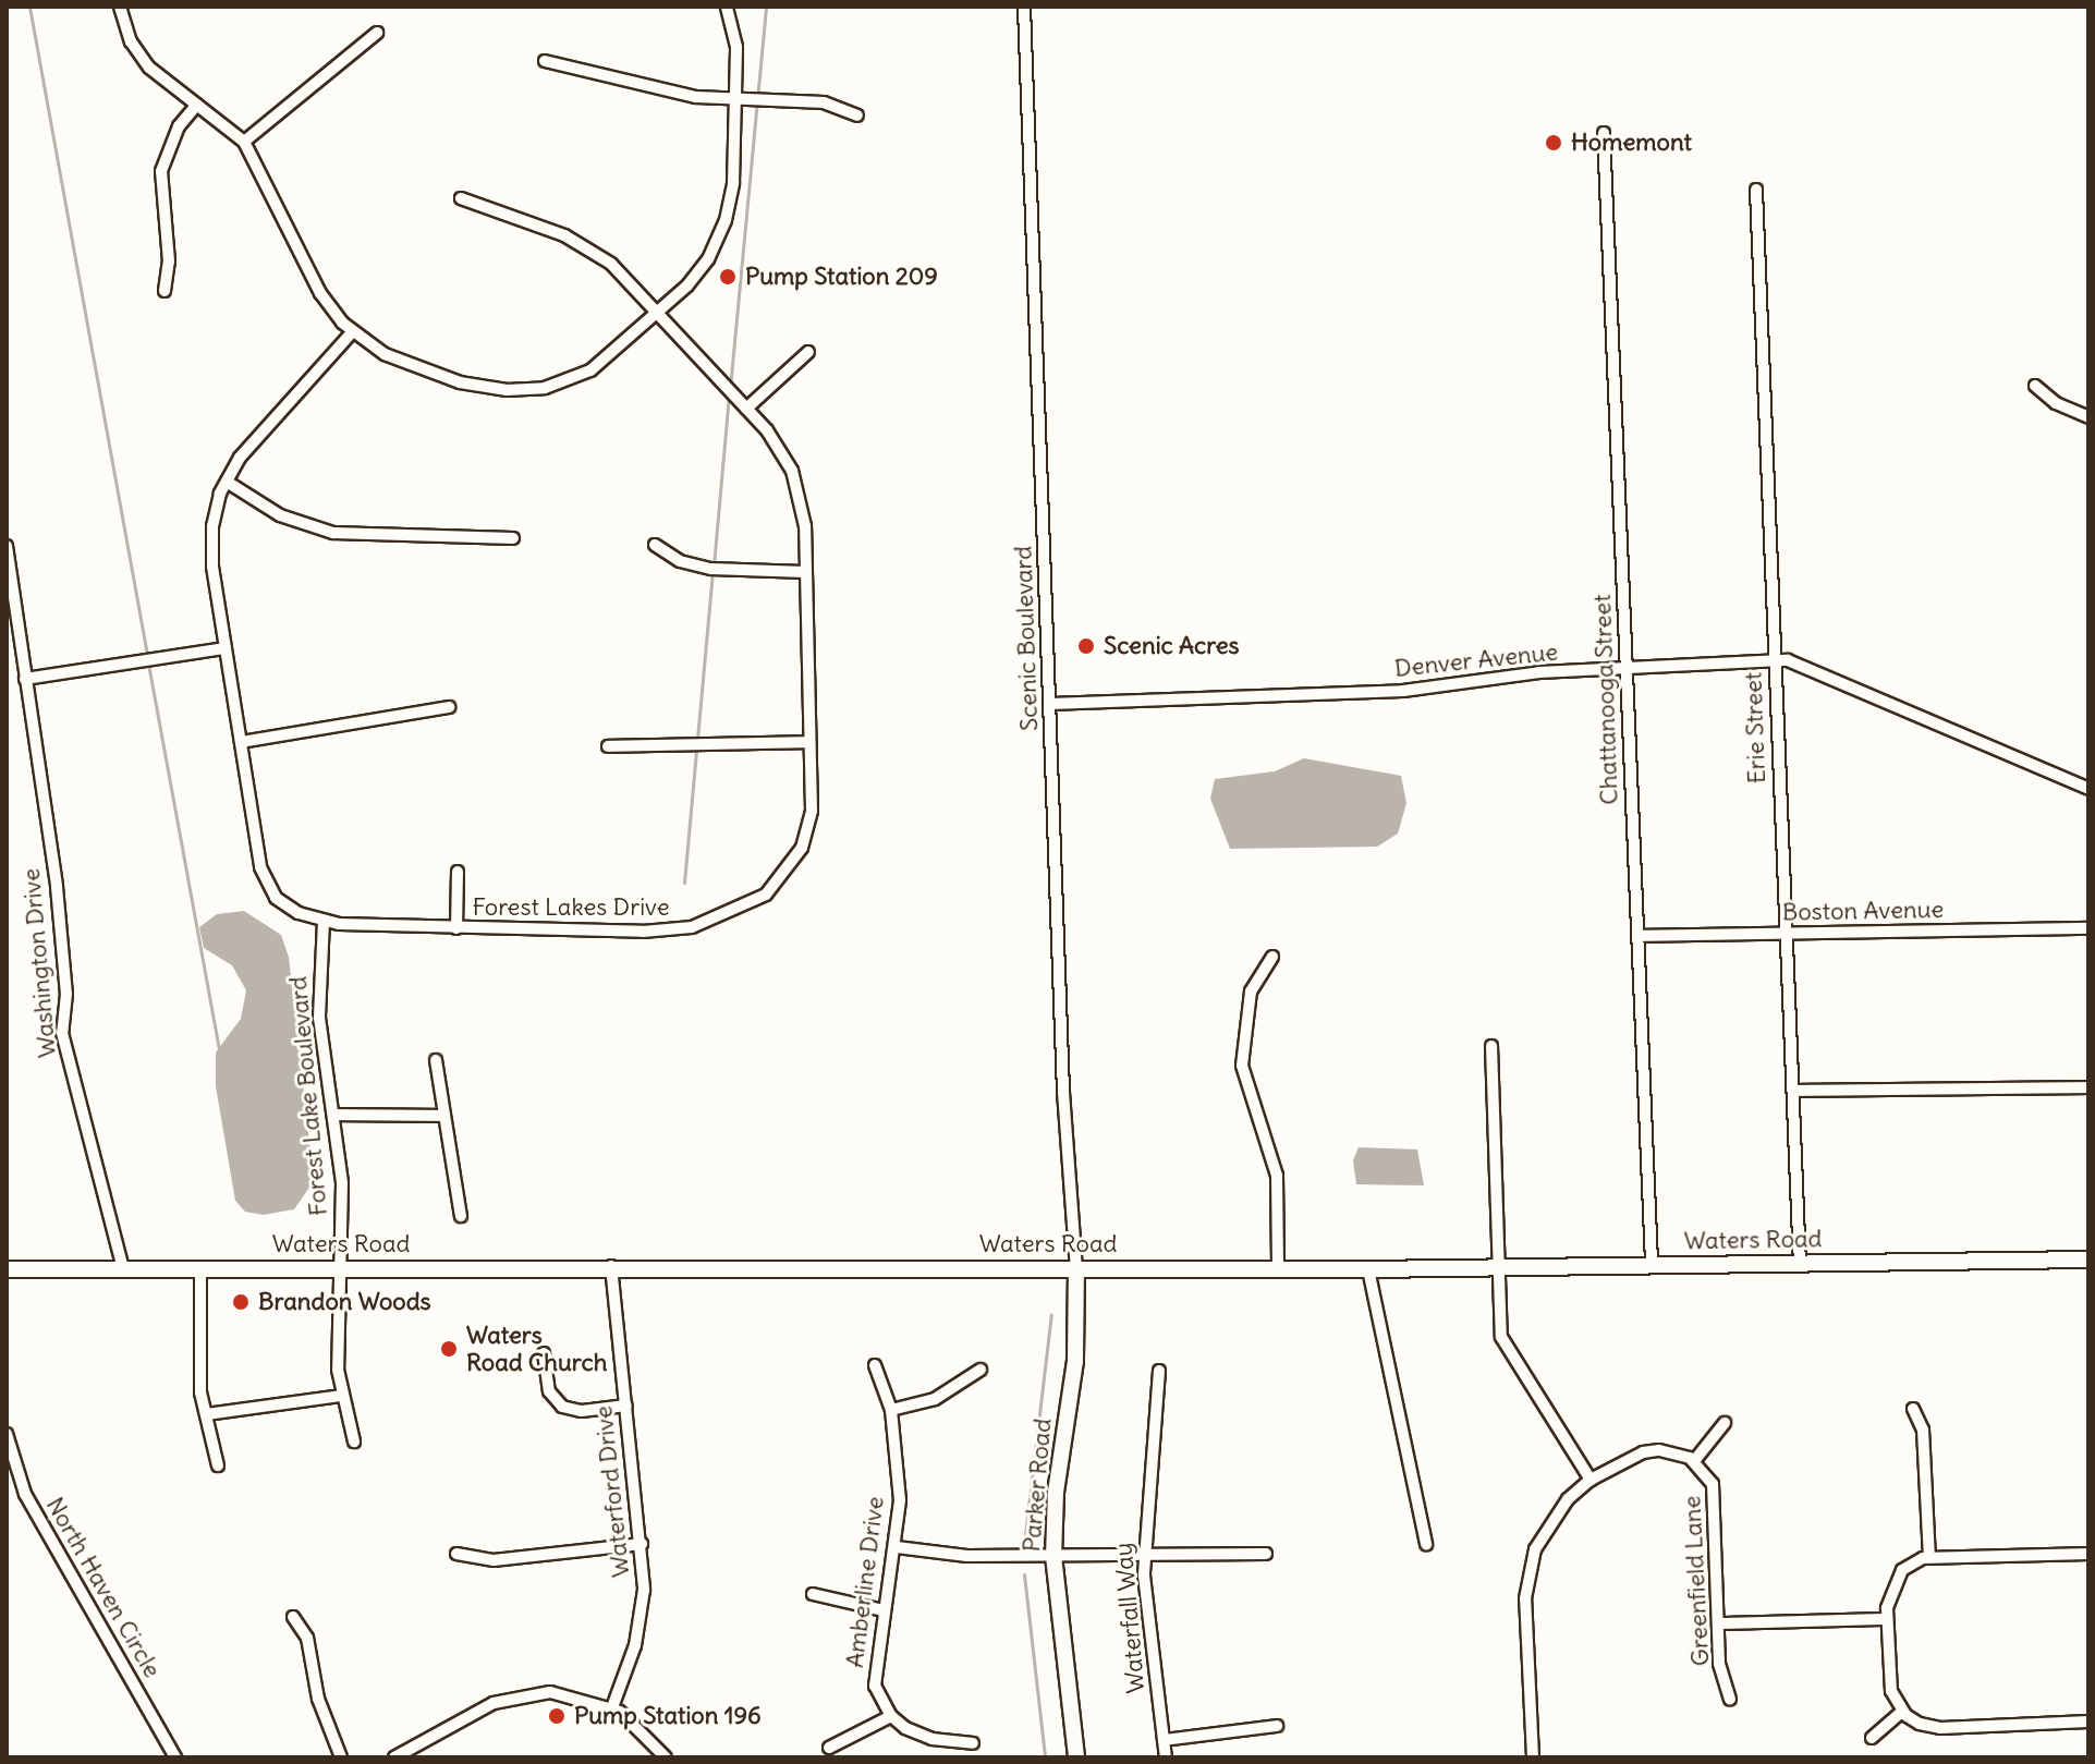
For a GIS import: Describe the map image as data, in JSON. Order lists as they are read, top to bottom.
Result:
{
  "streets": {
    "street": [
      "Scenic Boulevard",
      "Denver Avenue",
      "Chattanooga Street",
      "Erie Street",
      "Forest Lakes Drive",
      "Boston Avenue",
      "Washington Drive",
      "Forest Lake Boulevard",
      "Waters Road",
      "Parker Road",
      "Waterford Drive",
      "Greenfield Lane",
      "Amberline Drive",
      "North Haven Circle",
      "Waterfall Way"
    ]
  },
  "crossings": [
    ["Scenic Boulevard", "Denver Avenue"],
    ["Scenic Boulevard", "Waters Road"],
    ["Scenic Boulevard", "Parker Road"],
    ["Denver Avenue", "Chattanooga Street"],
    ["Denver Avenue", "Erie Street"],
    ["Chattanooga Street", "Boston Avenue"],
    ["Chattanooga Street", "Waters Road"],
    ["Erie Street", "Boston Avenue"],
    ["Erie Street", "Waters Road"],
    ["Forest Lakes Drive", "Forest Lake Boulevard"],
    ["Washington Drive", "Waters Road"],
    ["Forest Lake Boulevard", "Waters Road"],
    ["Waters Road", "Parker Road"],
    ["Waters Road", "Waterford Drive"]
  ],
  "places": [
    "Homemont",
    "Pump Station 209",
    "Scenic Acres",
    "Brandon Woods",
    "Waters Road Church",
    "Pump Station 196"
  ]
}
